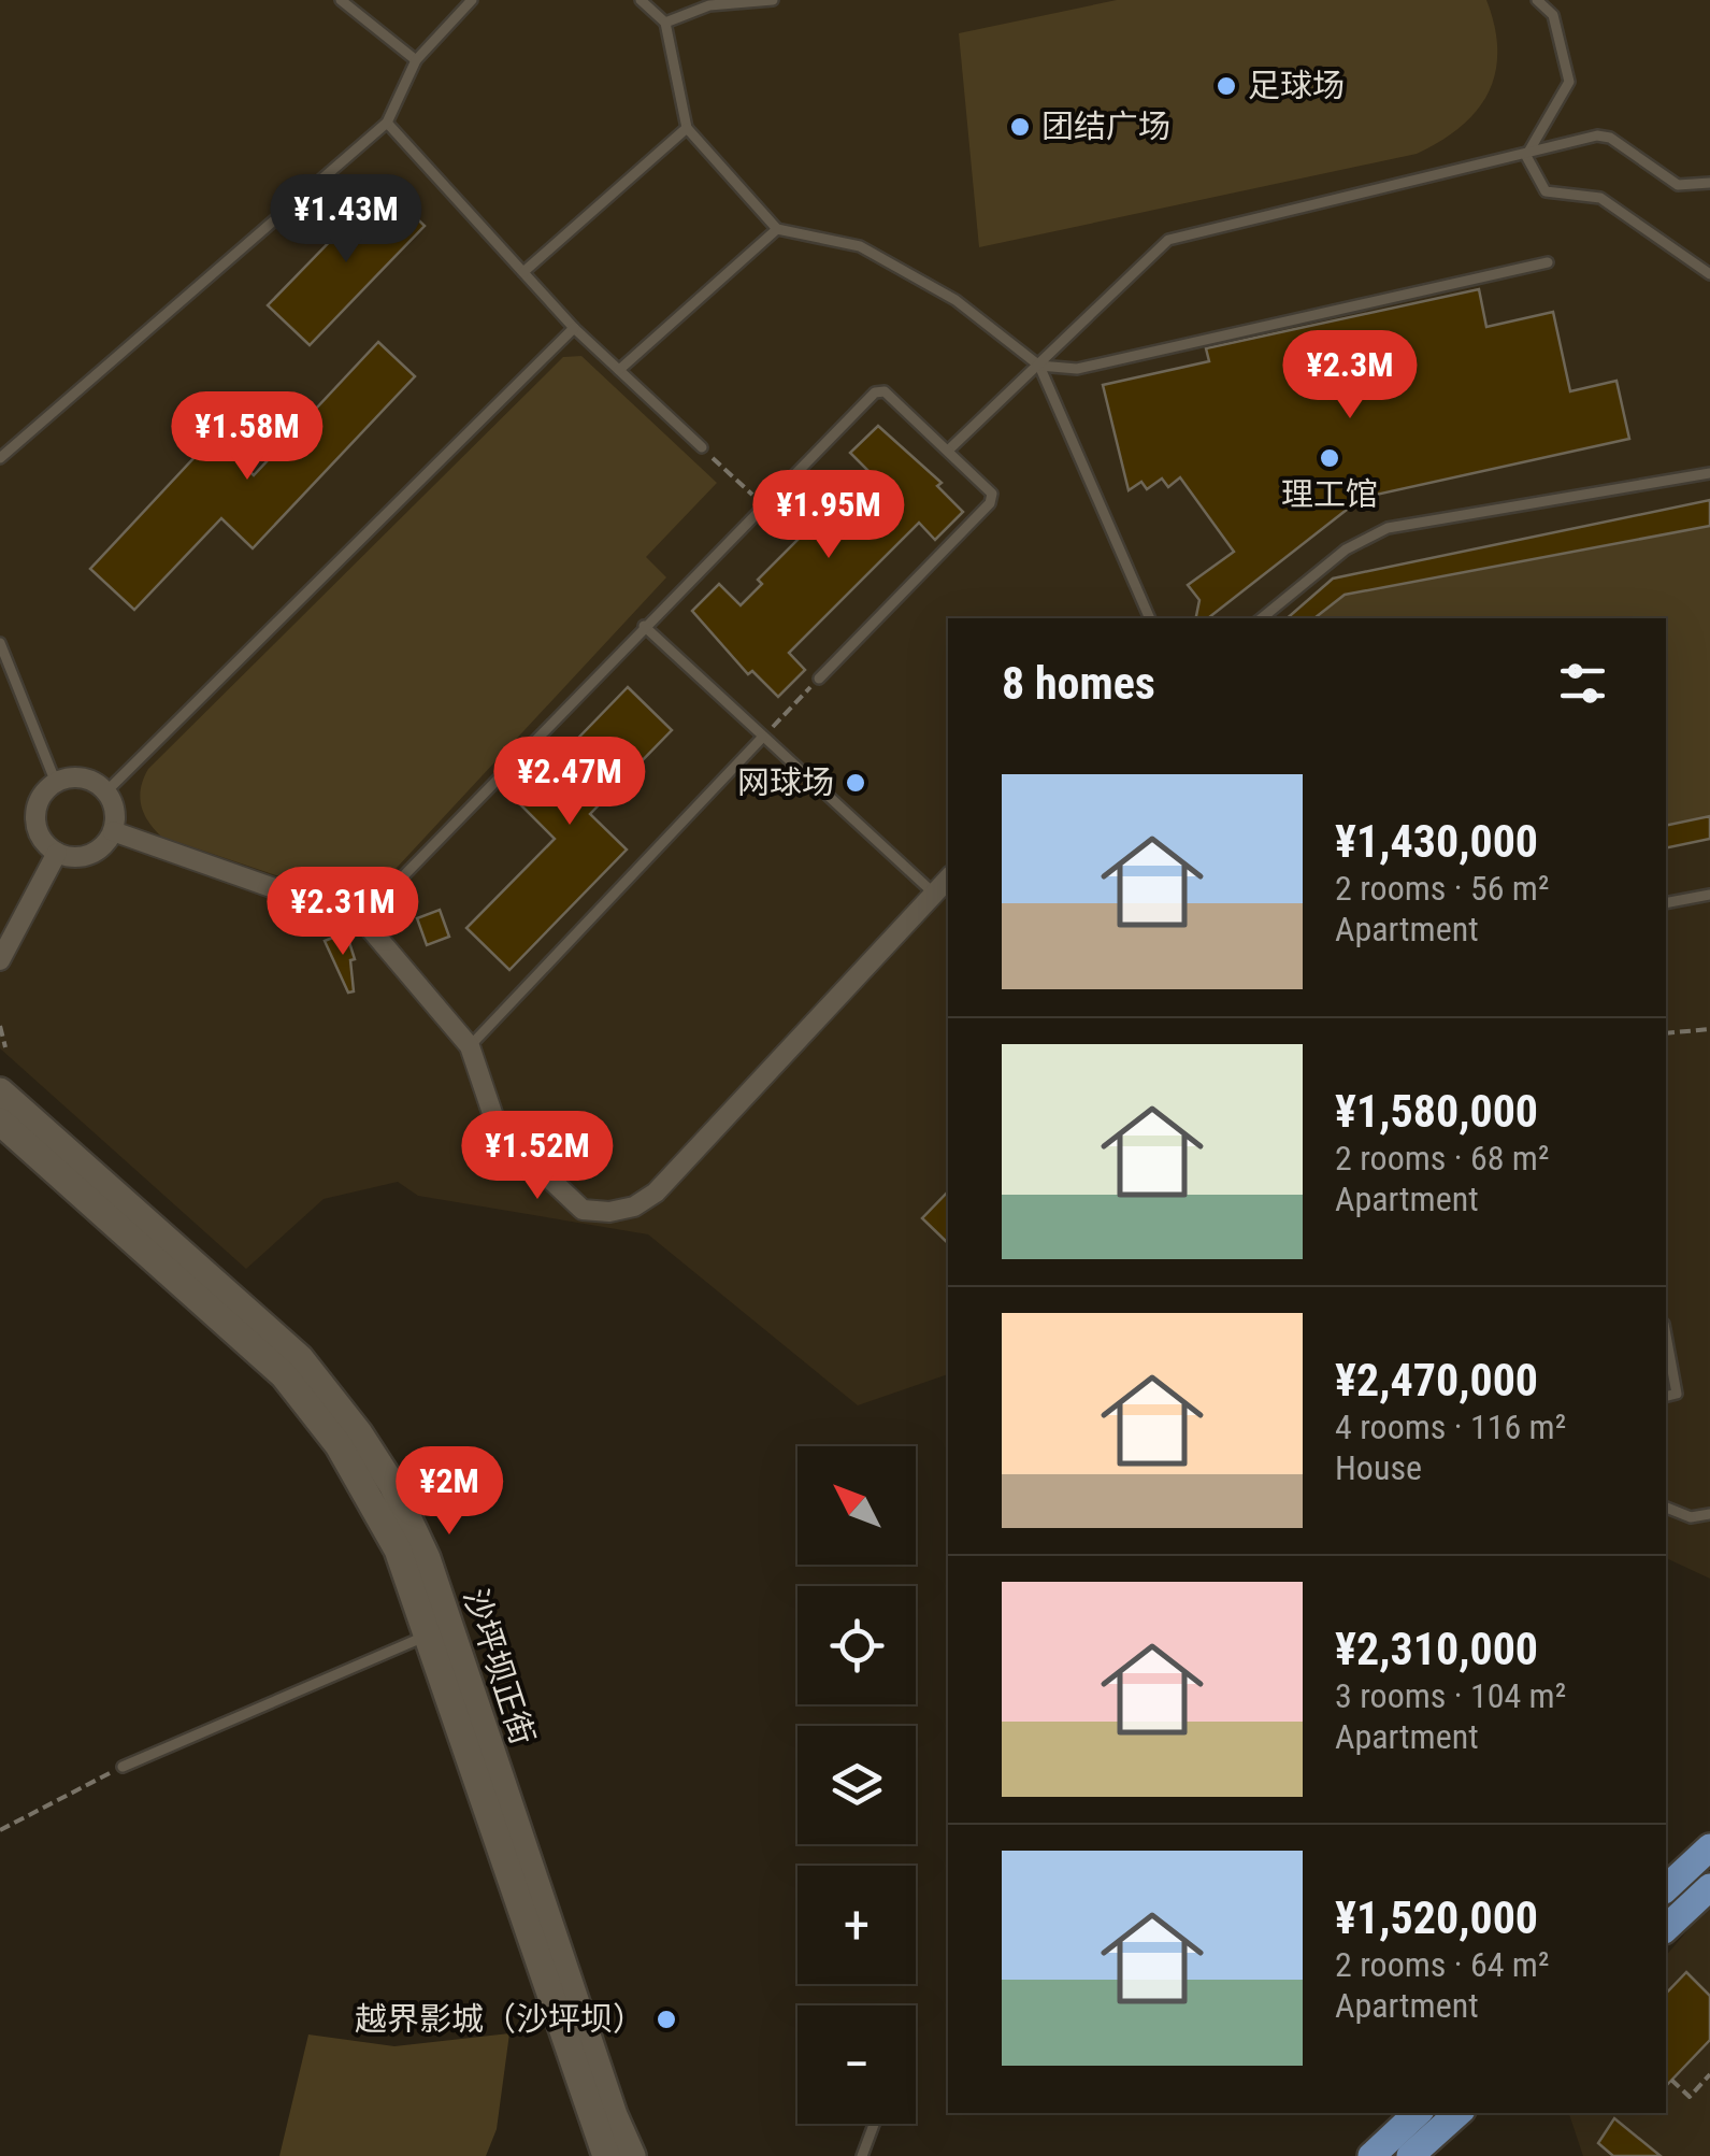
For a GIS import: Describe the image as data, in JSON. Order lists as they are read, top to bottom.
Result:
{
  "streets": {
    "main road": ["沙坪坝正街"]
  },
  "places": [
    "足球场",
    "团结广场",
    "理工馆",
    "网球场",
    "越界影城（沙坪坝）"
  ],
  "north": "top left",
  "page": {
    "price": [
      "¥1.43M",
      "¥2.3M",
      "¥1.58M",
      "¥1.95M",
      "¥2.47M",
      "¥2.31M",
      "¥1.52M",
      "¥2M"
    ],
    "heading": "8 homes",
    "list": [
      {
        "name": "¥1,430,000",
        "note": "2 rooms · 56 m² · Apartment"
      },
      {
        "name": "¥1,580,000",
        "note": "2 rooms · 68 m² · Apartment"
      },
      {
        "name": "¥2,470,000",
        "note": "4 rooms · 116 m² · House"
      },
      {
        "name": "¥2,310,000",
        "note": "3 rooms · 104 m² · Apartment"
      },
      {
        "name": "¥1,520,000",
        "note": "2 rooms · 64 m² · Apartment"
      }
    ],
    "map_buttons": ["+", "−"]
  }
}
